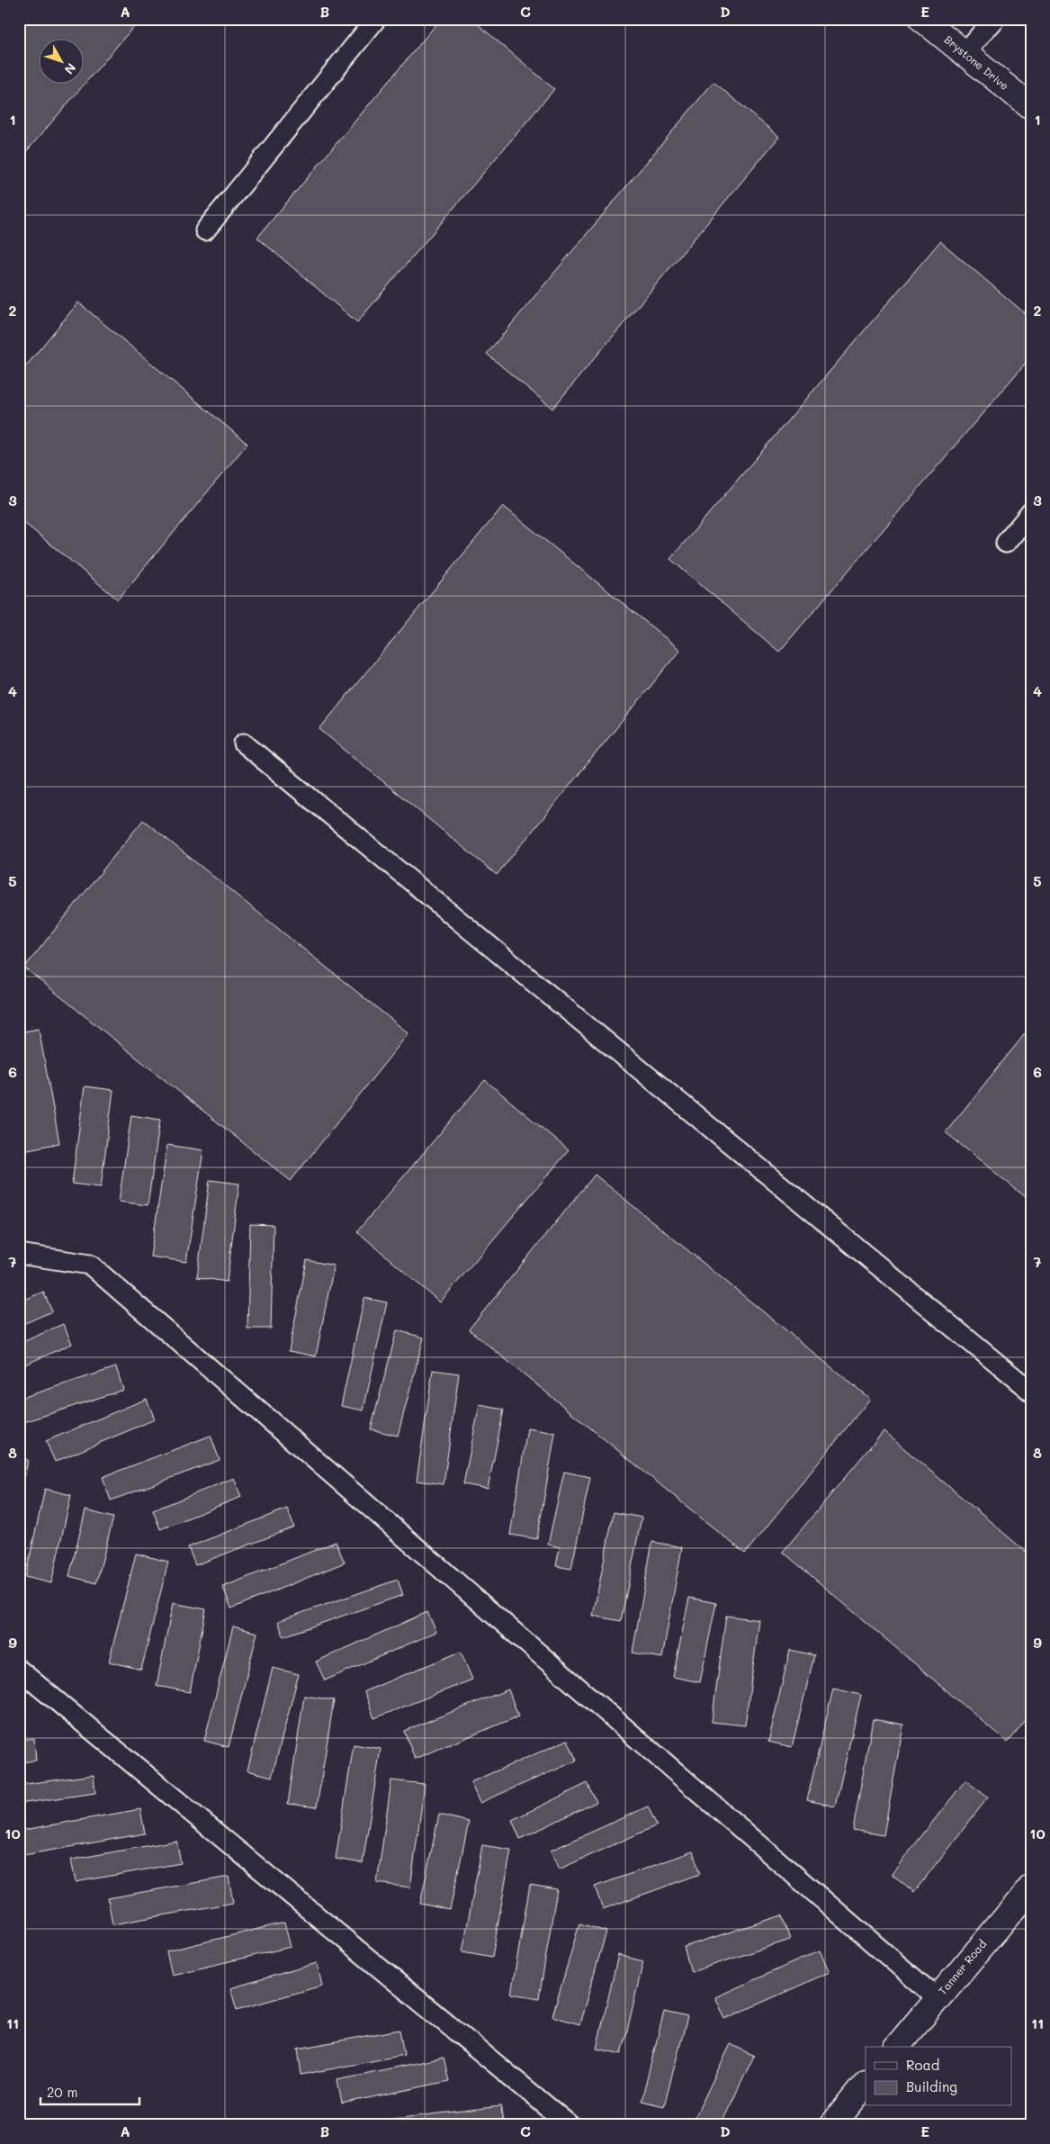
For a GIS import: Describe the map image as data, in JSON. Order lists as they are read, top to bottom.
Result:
{
  "streets": {
    "main road": ["Brystone Drive", "Tanner Road"]
  },
  "legend": ["Road", "Building"],
  "scale_bar": "20 m",
  "north": "bottom right",
  "grid": {
    "columns": [
      "A",
      "B",
      "C",
      "D",
      "E"
    ],
    "rows": [
      "1",
      "2",
      "3",
      "4",
      "5",
      "6",
      "7",
      "8",
      "9",
      "10",
      "11"
    ]
  }
}
